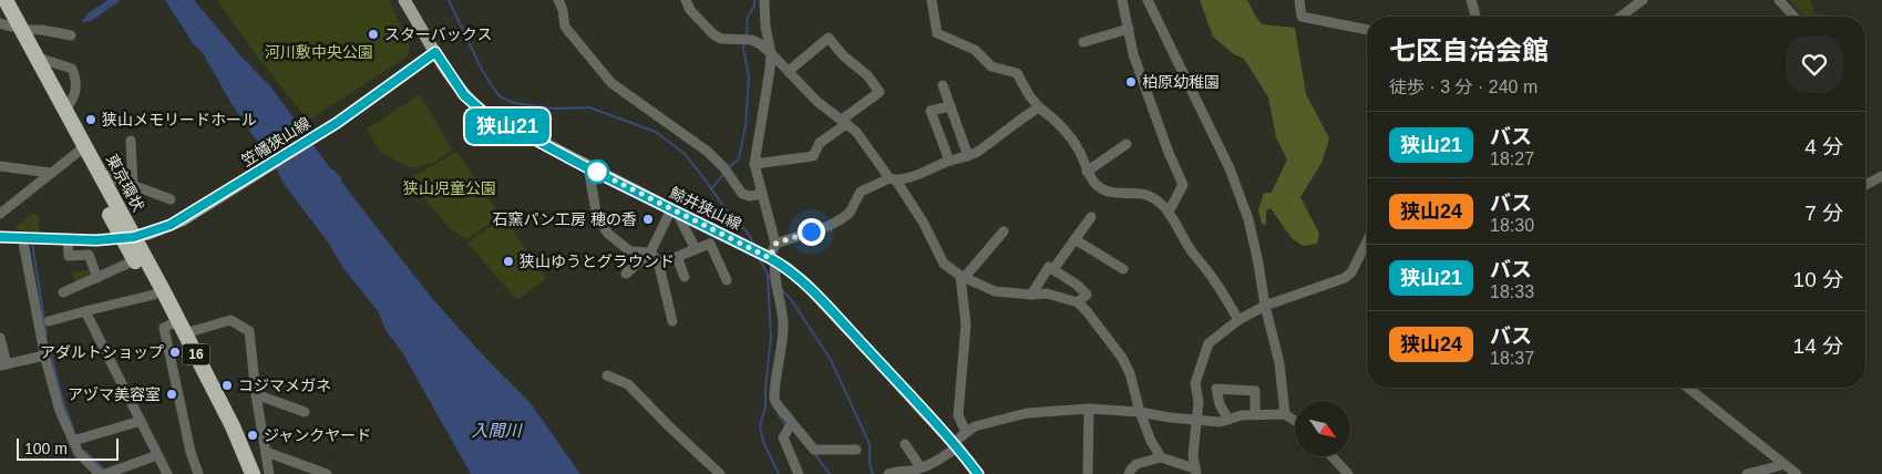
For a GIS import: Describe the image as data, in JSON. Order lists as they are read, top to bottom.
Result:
{
  "streets": {
    "highway": ["東京環状", "16"],
    "main road": ["笠幡狭山線", "鯨井狭山線"]
  },
  "crossings": [
    ["笠幡狭山線", "東京環状"],
    ["笠幡狭山線", "鯨井狭山線"]
  ],
  "water": ["入間川"],
  "parks": ["河川敷中央公園", "狭山児童公園"],
  "places": [
    "スターバックス",
    "柏原幼稚園",
    "狭山メモリードホール",
    "石窯パン工房 穂の香",
    "狭山ゆうとグラウンド",
    "アダルトショップ",
    "コジマメガネ",
    "アヅマ美容室",
    "ジャンクヤード"
  ],
  "lines": ["bus line 狭山21"],
  "scale_bar": "100 m",
  "north": "bottom right",
  "page": {
    "on_map": "狭山21",
    "heading": ["七区自治会館", "徒歩 · 3 分 · 240 m"],
    "list": [
      {
        "mark": "狭山21",
        "name": "バス",
        "note": "18:27",
        "value": "4 分"
      },
      {
        "mark": "狭山24",
        "name": "バス",
        "note": "18:30",
        "value": "7 分"
      },
      {
        "mark": "狭山21",
        "name": "バス",
        "note": "18:33",
        "value": "10 分"
      },
      {
        "mark": "狭山24",
        "name": "バス",
        "note": "18:37",
        "value": "14 分"
      }
    ],
    "scale": "100 m"
  }
}
